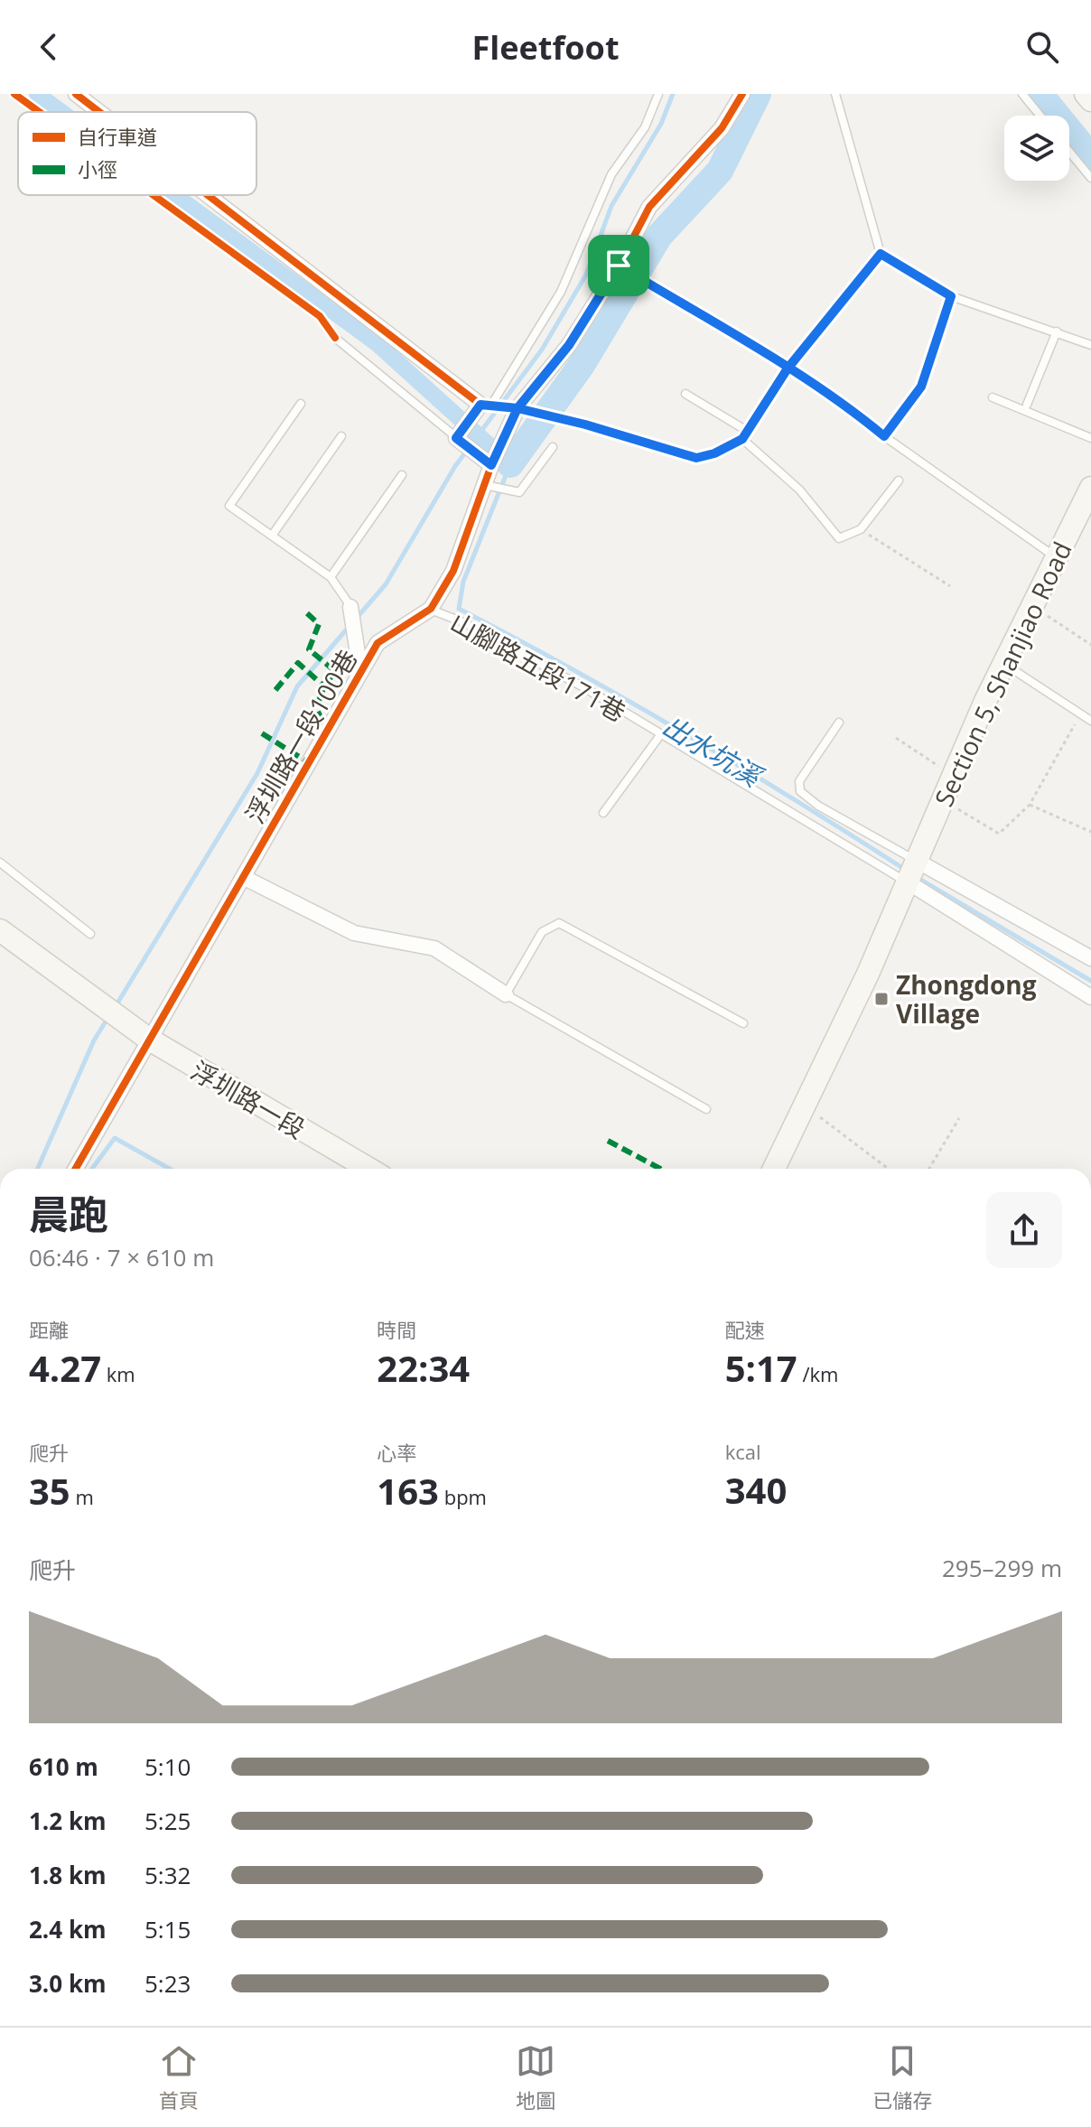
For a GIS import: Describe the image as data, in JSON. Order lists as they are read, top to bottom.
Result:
{
  "streets": {
    "main road": ["Section 5, Shanjiao Road", "浮圳路一段"],
    "street": ["浮圳路一段100巷"],
    "lane": ["山腳路五段171巷"]
  },
  "crossings": [
    ["山腳路五段171巷", "Section 5, Shanjiao Road"],
    ["山腳路五段171巷", "浮圳路一段100巷"],
    ["浮圳路一段100巷", "浮圳路一段"]
  ],
  "water": ["出水坑溪"],
  "places": {
    "transit": ["Zhongdong Village"]
  },
  "legend": ["自行車道", "小徑"],
  "page": {
    "header": "Fleetfoot",
    "heading": ["晨跑", "06:46 · 7 × 610 m"],
    "stats": [
      ["距離", "4.27 km"],
      ["時間", "22:34"],
      ["配速", "5:17 /km"],
      ["爬升", "35 m"],
      ["心率", "163 bpm"],
      ["kcal", "340"]
    ],
    "chart": ["爬升", "295–299 m"],
    "list": [
      {
        "name": "610 m",
        "note": "5:10"
      },
      {
        "name": "1.2 km",
        "note": "5:25"
      },
      {
        "name": "1.8 km",
        "note": "5:32"
      },
      {
        "name": "2.4 km",
        "note": "5:15"
      },
      {
        "name": "3.0 km",
        "note": "5:23"
      }
    ],
    "tabs": ["首頁", "地圖", "已儲存"]
  }
}
